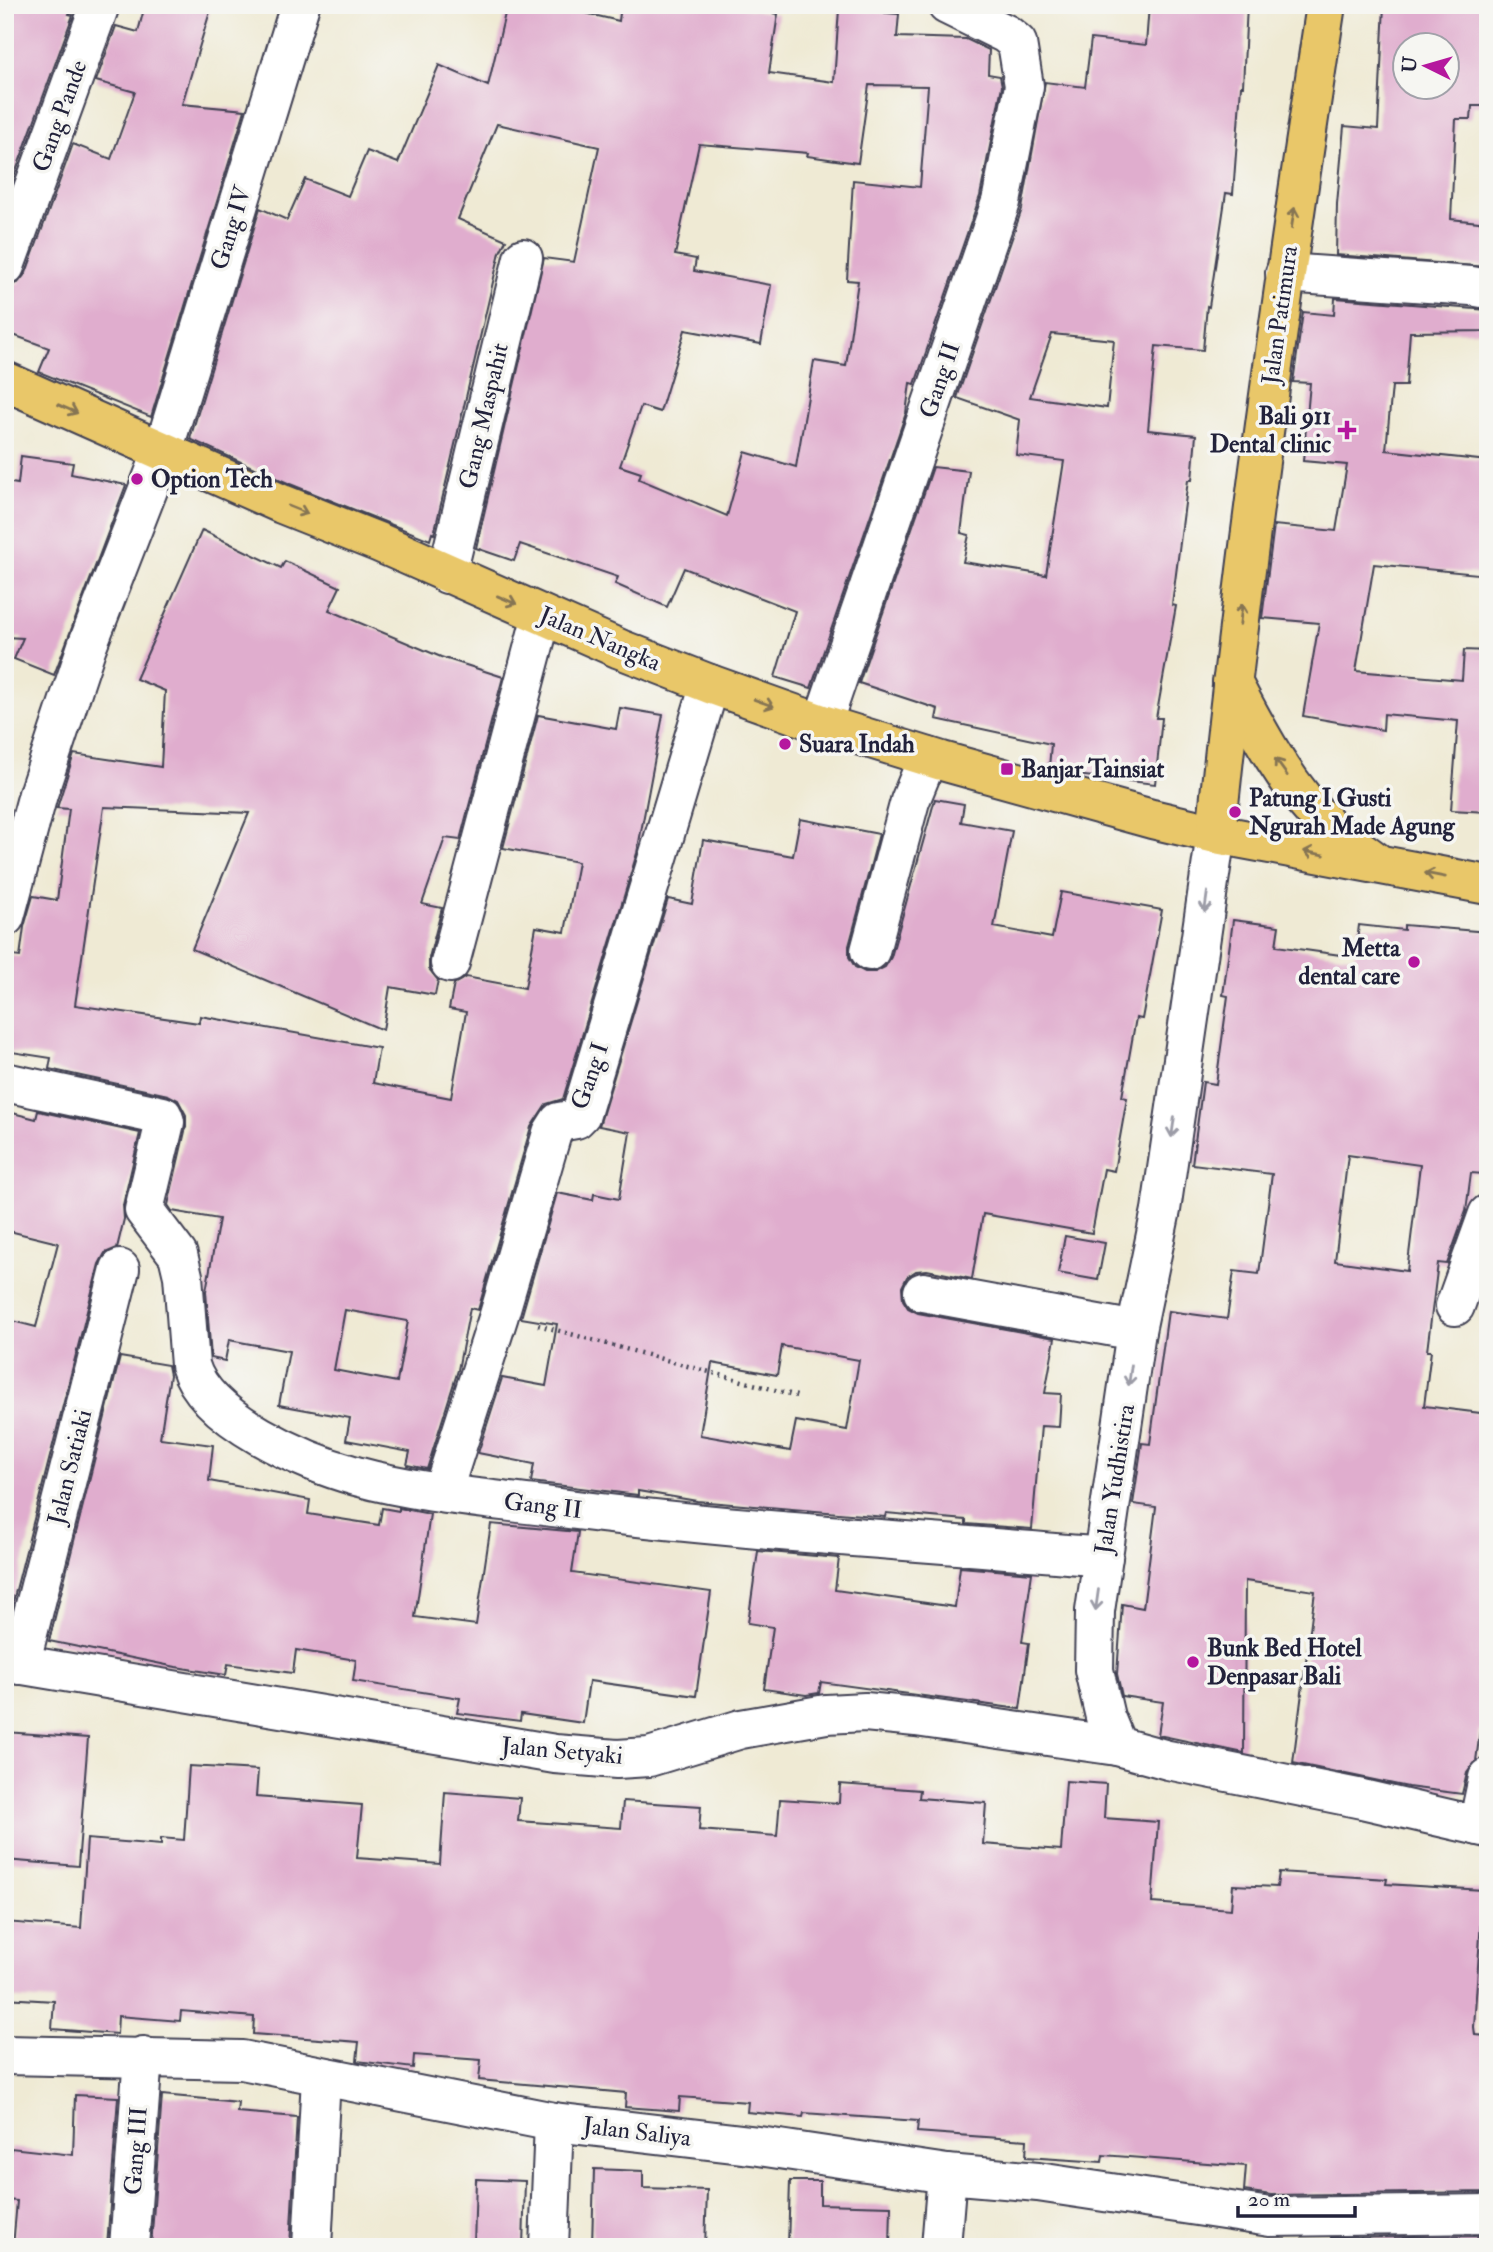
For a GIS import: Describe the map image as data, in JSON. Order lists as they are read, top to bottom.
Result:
{
  "streets": {
    "main road": ["Jalan Patimura", "Jalan Nangka"],
    "street": [
      "Gang Pande",
      "Gang IV",
      "Gang II",
      "Gang Maspahit",
      "Gang I",
      "Jalan Satiaki",
      "Jalan Yudhistira",
      "Jalan Setyaki",
      "Jalan Saliya",
      "Gang III"
    ]
  },
  "crossings": [
    ["Gang IV", "Jalan Nangka"],
    ["Jalan Patimura", "Jalan Nangka"],
    ["Jalan Patimura", "Jalan Yudhistira"],
    ["Gang II", "Jalan Nangka"],
    ["Gang II", "Gang I"],
    ["Gang II", "Jalan Yudhistira"],
    ["Gang Maspahit", "Jalan Nangka"],
    ["Jalan Nangka", "Gang I"],
    ["Jalan Nangka", "Jalan Yudhistira"],
    ["Jalan Satiaki", "Jalan Setyaki"],
    ["Jalan Yudhistira", "Jalan Setyaki"],
    ["Jalan Saliya", "Gang III"]
  ],
  "one_way": ["Jalan Patimura", "Jalan Yudhistira"],
  "places": {
    "health": ["Bali 911 Dental clinic"],
    "other": [
      "Option Tech",
      "Suara Indah",
      "Patung I Gusti Ngurah Made Agung",
      "Metta dental care",
      "Bunk Bed Hotel Denpasar Bali"
    ],
    "transit": ["Banjar Tainsiat"]
  },
  "scale_bar": "20 m",
  "north": "left"
}
